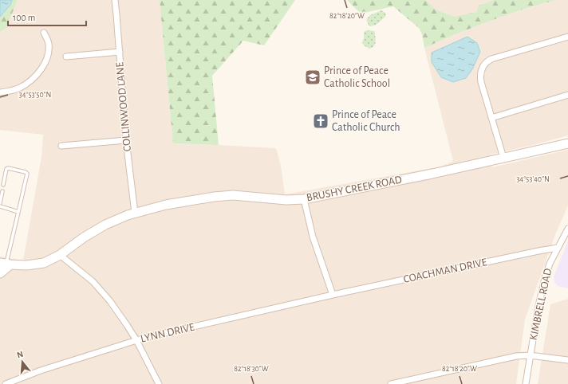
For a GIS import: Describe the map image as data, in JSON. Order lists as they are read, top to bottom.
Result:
{
  "streets": {
    "street": [
      "COLLINWOOD LANE",
      "BRUSHY CREEK ROAD",
      "COACHMAN DRIVE",
      "KIMBRELL ROAD",
      "LYNN DRIVE"
    ]
  },
  "crossings": [
    ["COLLINWOOD LANE", "BRUSHY CREEK ROAD"],
    ["COACHMAN DRIVE", "KIMBRELL ROAD"],
    ["COACHMAN DRIVE", "LYNN DRIVE"]
  ],
  "places": {
    "school or university": ["Prince of Peace Catholic School"],
    "church": ["Prince of Peace Catholic Church"]
  },
  "scale_bar": "100 m",
  "north": "top",
  "coordinates": [
    "82°18'20\"W",
    "34°53'50\"N",
    "34°53'40\"N",
    "82°18'30\"W"
  ]
}
